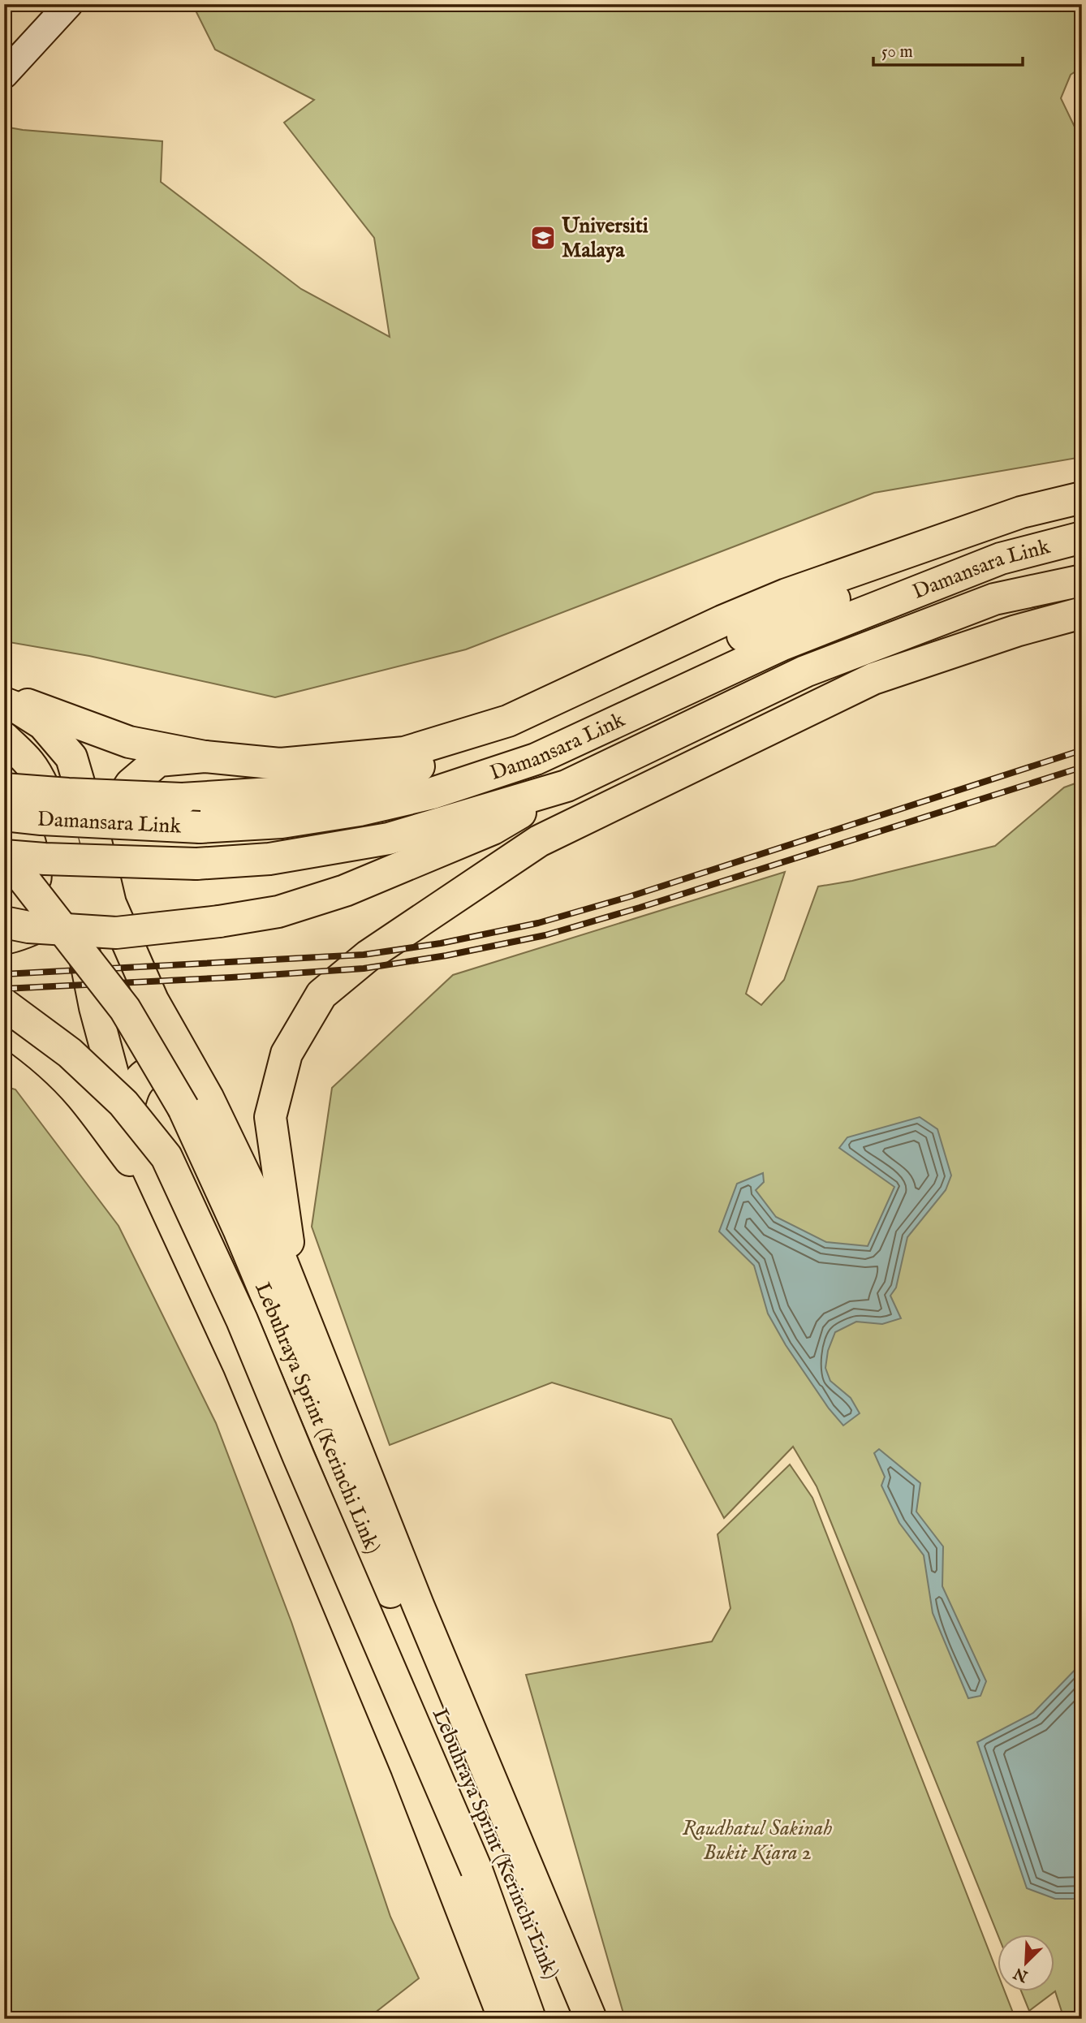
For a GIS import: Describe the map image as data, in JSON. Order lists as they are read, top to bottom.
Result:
{
  "streets": {
    "highway": ["Damansara Link", "Lebuhraya Sprint (Kerinchi Link)"]
  },
  "crossings": [
    ["Damansara Link", "Lebuhraya Sprint (Kerinchi Link)"]
  ],
  "parks": ["Raudhatul Sakinah Bukit Kiara 2"],
  "places": {
    "school or university": ["Universiti Malaya"]
  },
  "scale_bar": "50 m",
  "north": "bottom left"
}
